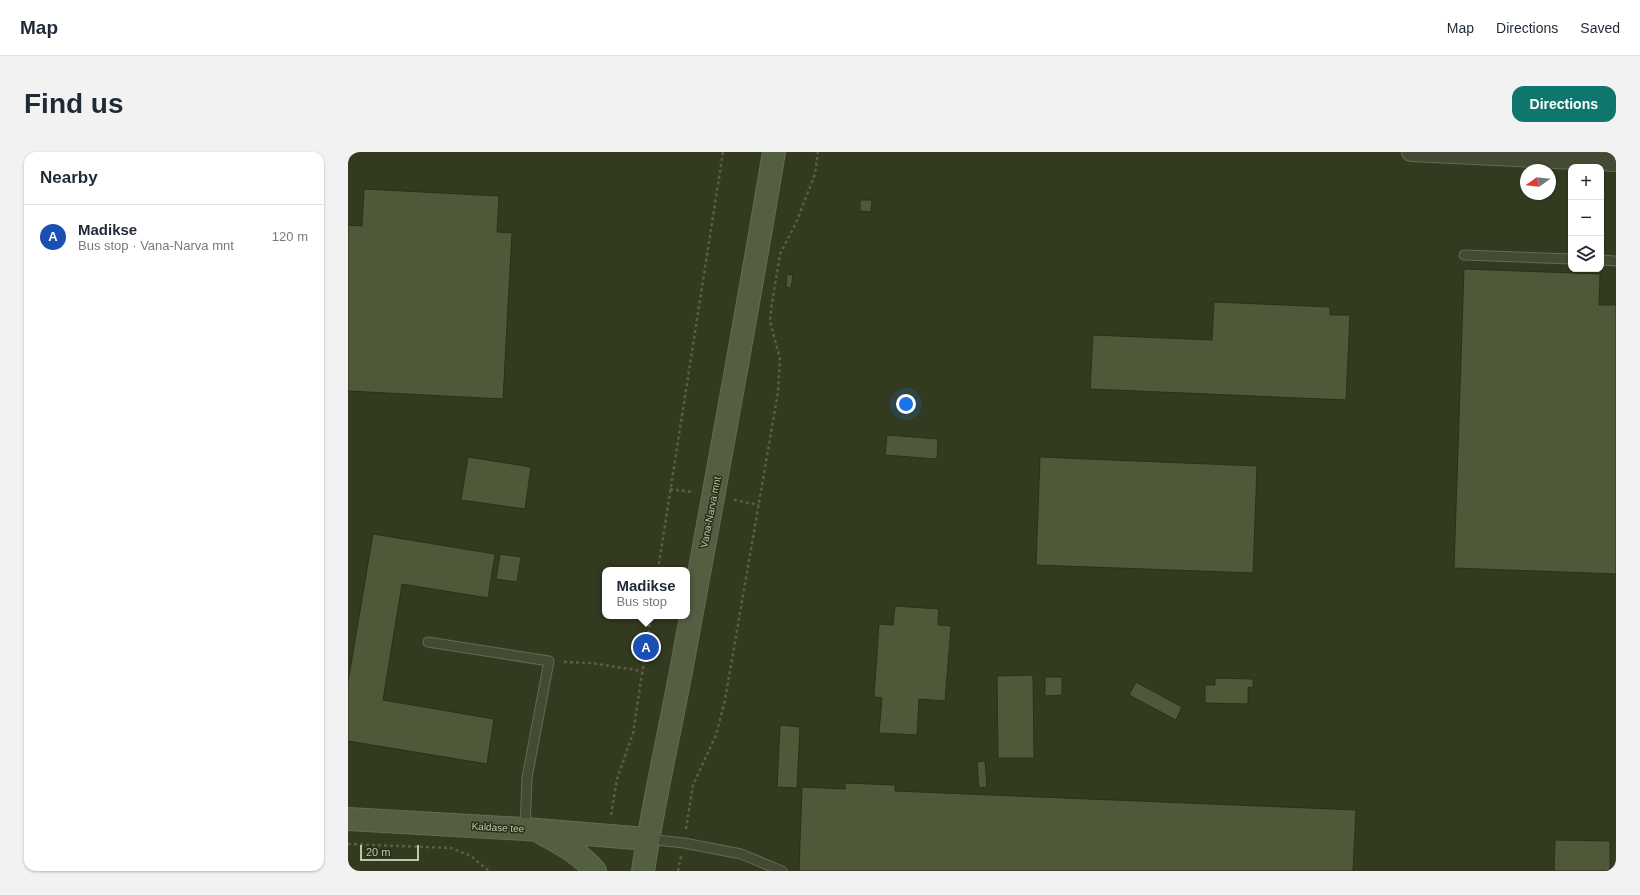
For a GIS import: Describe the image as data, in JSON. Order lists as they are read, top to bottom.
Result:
{
  "streets": {
    "main road": ["Vana-Narva mnt", "Kaldase tee"]
  },
  "crossings": [
    ["Vana-Narva mnt", "Kaldase tee"]
  ],
  "scale_bar": "20 m",
  "north": "left",
  "page": {
    "header": "Map",
    "nav": ["Map", "Directions", "Saved"],
    "buttons": "Directions",
    "title": "Find us",
    "heading": "Nearby",
    "map_buttons": ["+", "−"],
    "list": [
      {
        "mark": "A",
        "name": "Madikse",
        "note": "Bus stop · Vana-Narva mnt",
        "value": "120 m"
      }
    ],
    "popup": ["Madikse", "Bus stop"],
    "pins": "A",
    "scale": "20 m"
  }
}
